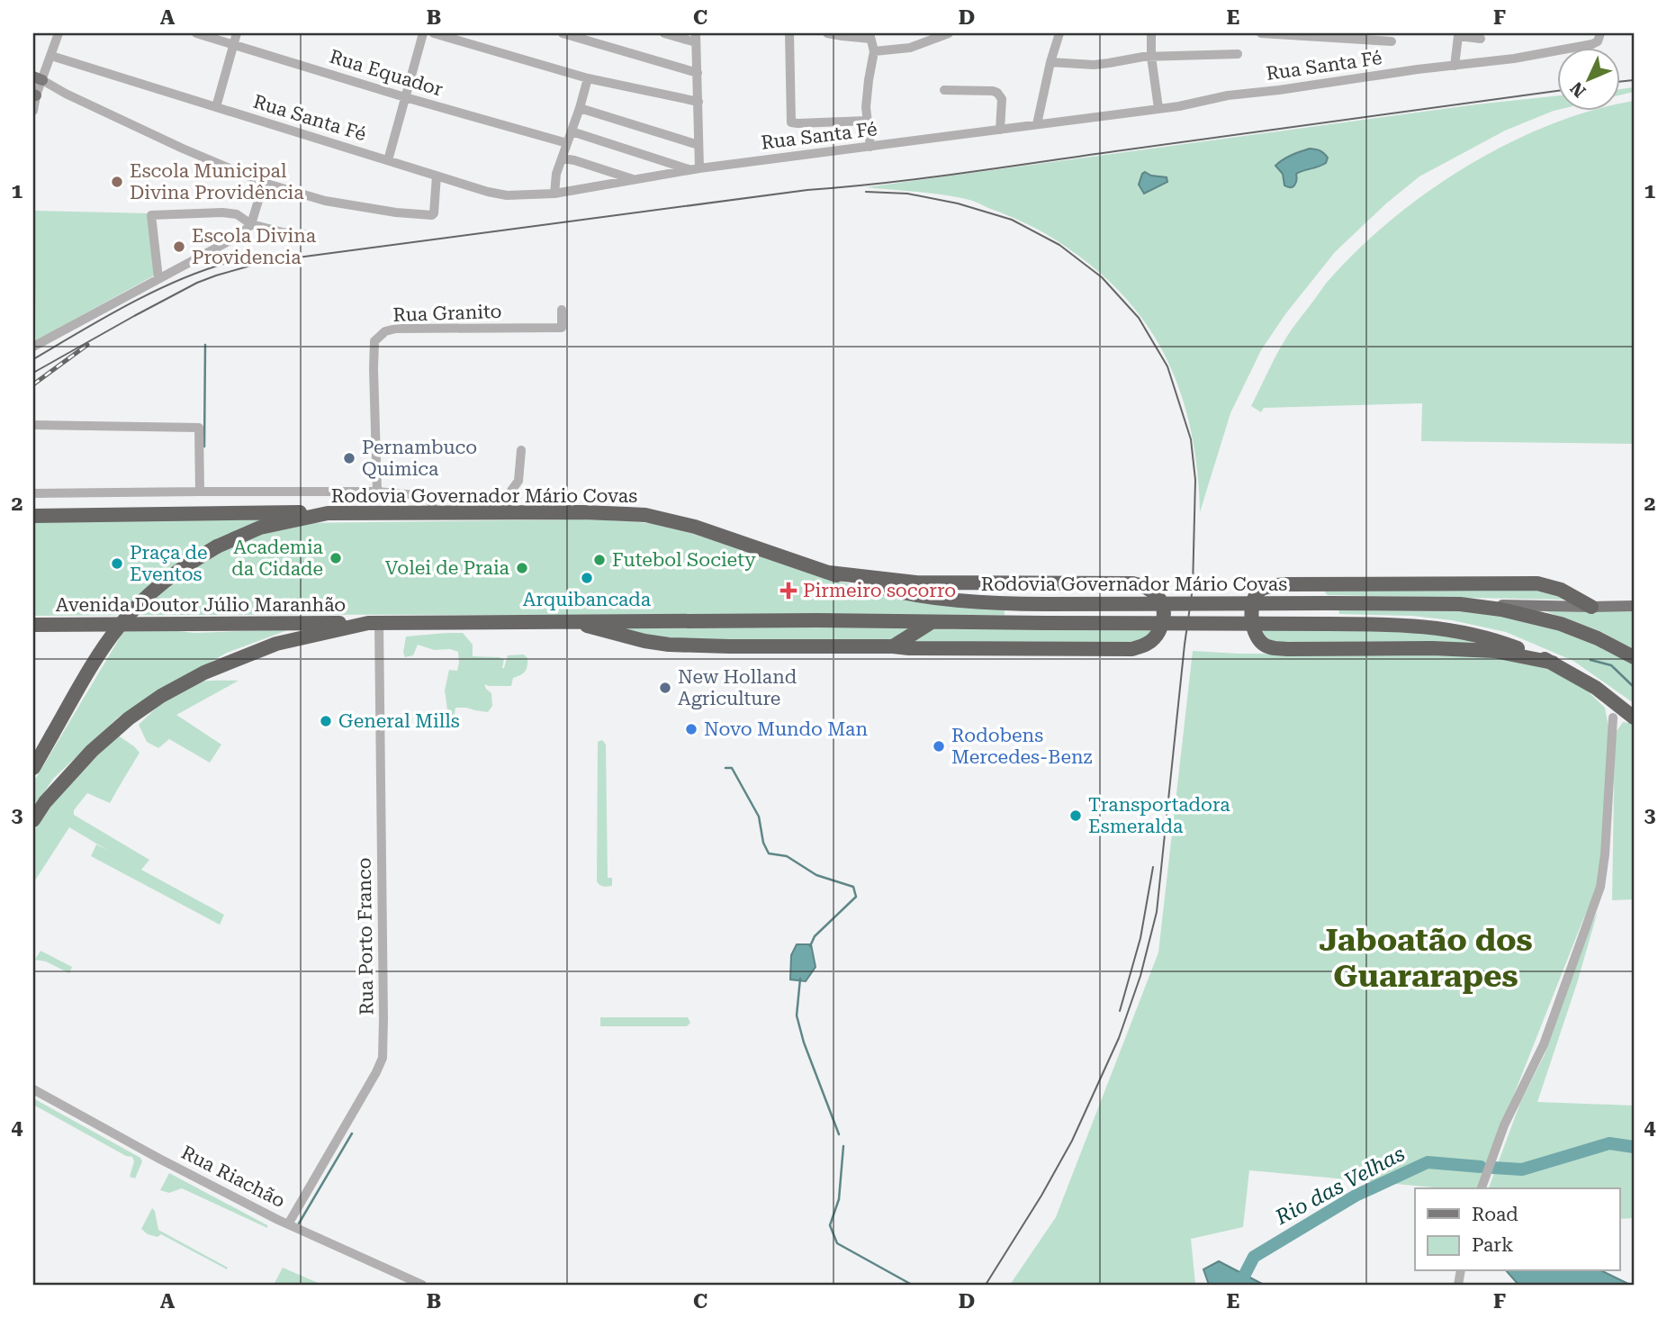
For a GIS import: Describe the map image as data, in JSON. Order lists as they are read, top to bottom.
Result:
{
  "streets": {
    "highway": ["Rodovia Governador Mário Covas", "Avenida Doutor Júlio Maranhão"],
    "street": [
      "Rua Santa Fé",
      "Rua Equador",
      "Rua Granito",
      "Rua Porto Franco",
      "Rua Riachão"
    ]
  },
  "crossings": [
    ["Rodovia Governador Mário Covas", "Avenida Doutor Júlio Maranhão"],
    ["Rodovia Governador Mário Covas", "Rua Porto Franco"],
    ["Avenida Doutor Júlio Maranhão", "Rua Porto Franco"],
    ["Rua Porto Franco", "Rua Riachão"]
  ],
  "districts": ["Jaboatão dos Guararapes"],
  "water": ["Rio das Velhas"],
  "places": {
    "other": [
      "Escola Municipal Divina Providência",
      "Escola Divina Providencia",
      "Pernambuco Quimica",
      "Academia da Cidade",
      "Futebol Society",
      "Praça de Eventos",
      "Volei de Praia",
      "Arquibancada",
      "New Holland Agriculture",
      "General Mills",
      "Novo Mundo Man",
      "Rodobens Mercedes-Benz",
      "Transportadora Esmeralda"
    ],
    "health": ["Pirmeiro socorro"]
  },
  "legend": ["Road", "Park"],
  "north": "bottom left",
  "grid": {
    "columns": [
      "A",
      "B",
      "C",
      "D",
      "E",
      "F"
    ],
    "rows": [
      "1",
      "2",
      "3",
      "4"
    ]
  }
}
